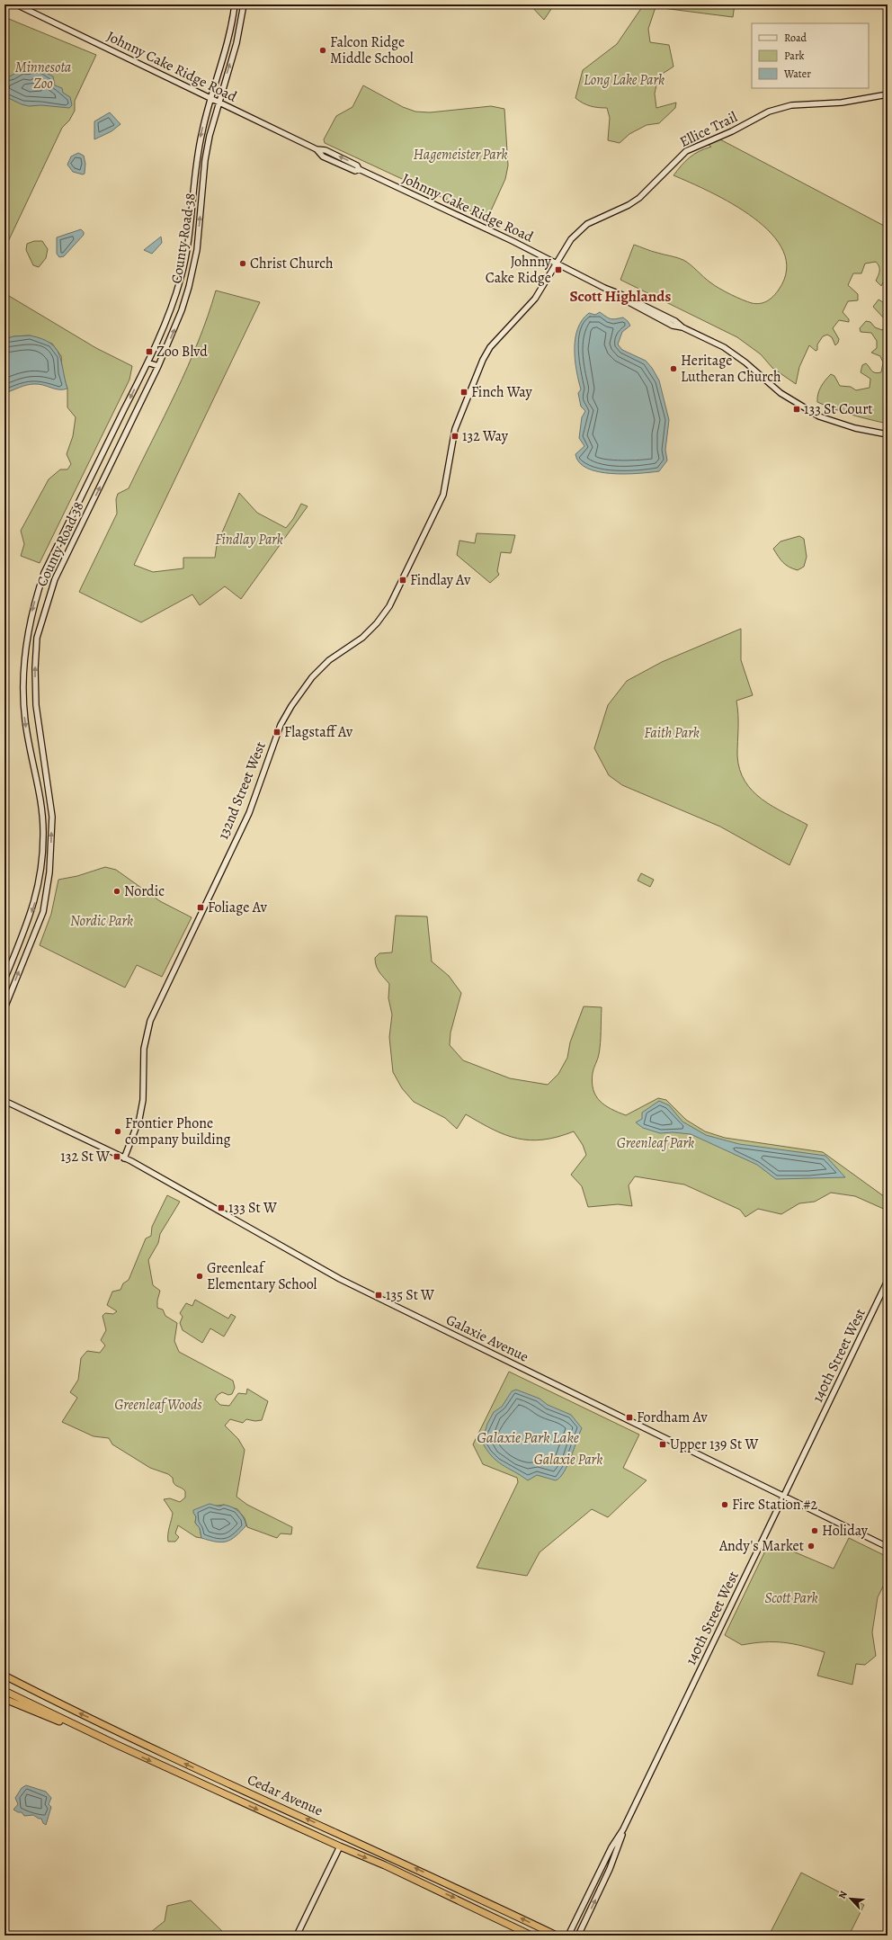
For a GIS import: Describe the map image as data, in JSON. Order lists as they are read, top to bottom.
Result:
{
  "streets": {
    "highway": ["Cedar Avenue"],
    "street": [
      "Johnny Cake Ridge Road",
      "Ellice Trail",
      "County Road 38",
      "132nd Street West",
      "Galaxie Avenue",
      "140th Street West"
    ]
  },
  "crossings": [
    ["Johnny Cake Ridge Road", "Ellice Trail"],
    ["Johnny Cake Ridge Road", "County Road 38"],
    ["Johnny Cake Ridge Road", "132nd Street West"],
    ["Ellice Trail", "132nd Street West"],
    ["132nd Street West", "Galaxie Avenue"],
    ["Galaxie Avenue", "140th Street West"]
  ],
  "districts": ["Scott Highlands"],
  "water": ["Galaxie Park Lake"],
  "parks": [
    "Minnesota Zoo",
    "Long Lake Park",
    "Hagemeister Park",
    "Findlay Park",
    "Faith Park",
    "Nordic Park",
    "Greenleaf Park",
    "Greenleaf Woods",
    "Galaxie Park",
    "Scott Park"
  ],
  "places": {
    "other": [
      "Falcon Ridge Middle School",
      "Christ Church",
      "Heritage Lutheran Church",
      "Nordic",
      "Frontier Phone company building",
      "Greenleaf Elementary School",
      "Fire Station #2",
      "Holiday",
      "Andy's Market"
    ],
    "transit": [
      "Johnny Cake Ridge",
      "Zoo Blvd",
      "Finch Way",
      "133 St Court",
      "132 Way",
      "Findlay Av",
      "Flagstaff Av",
      "Foliage Av",
      "132 St W",
      "133 St W",
      "135 St W",
      "Fordham Av",
      "Upper 139 St W"
    ]
  },
  "legend": ["Road", "Park", "Water"],
  "north": "top left"
}
